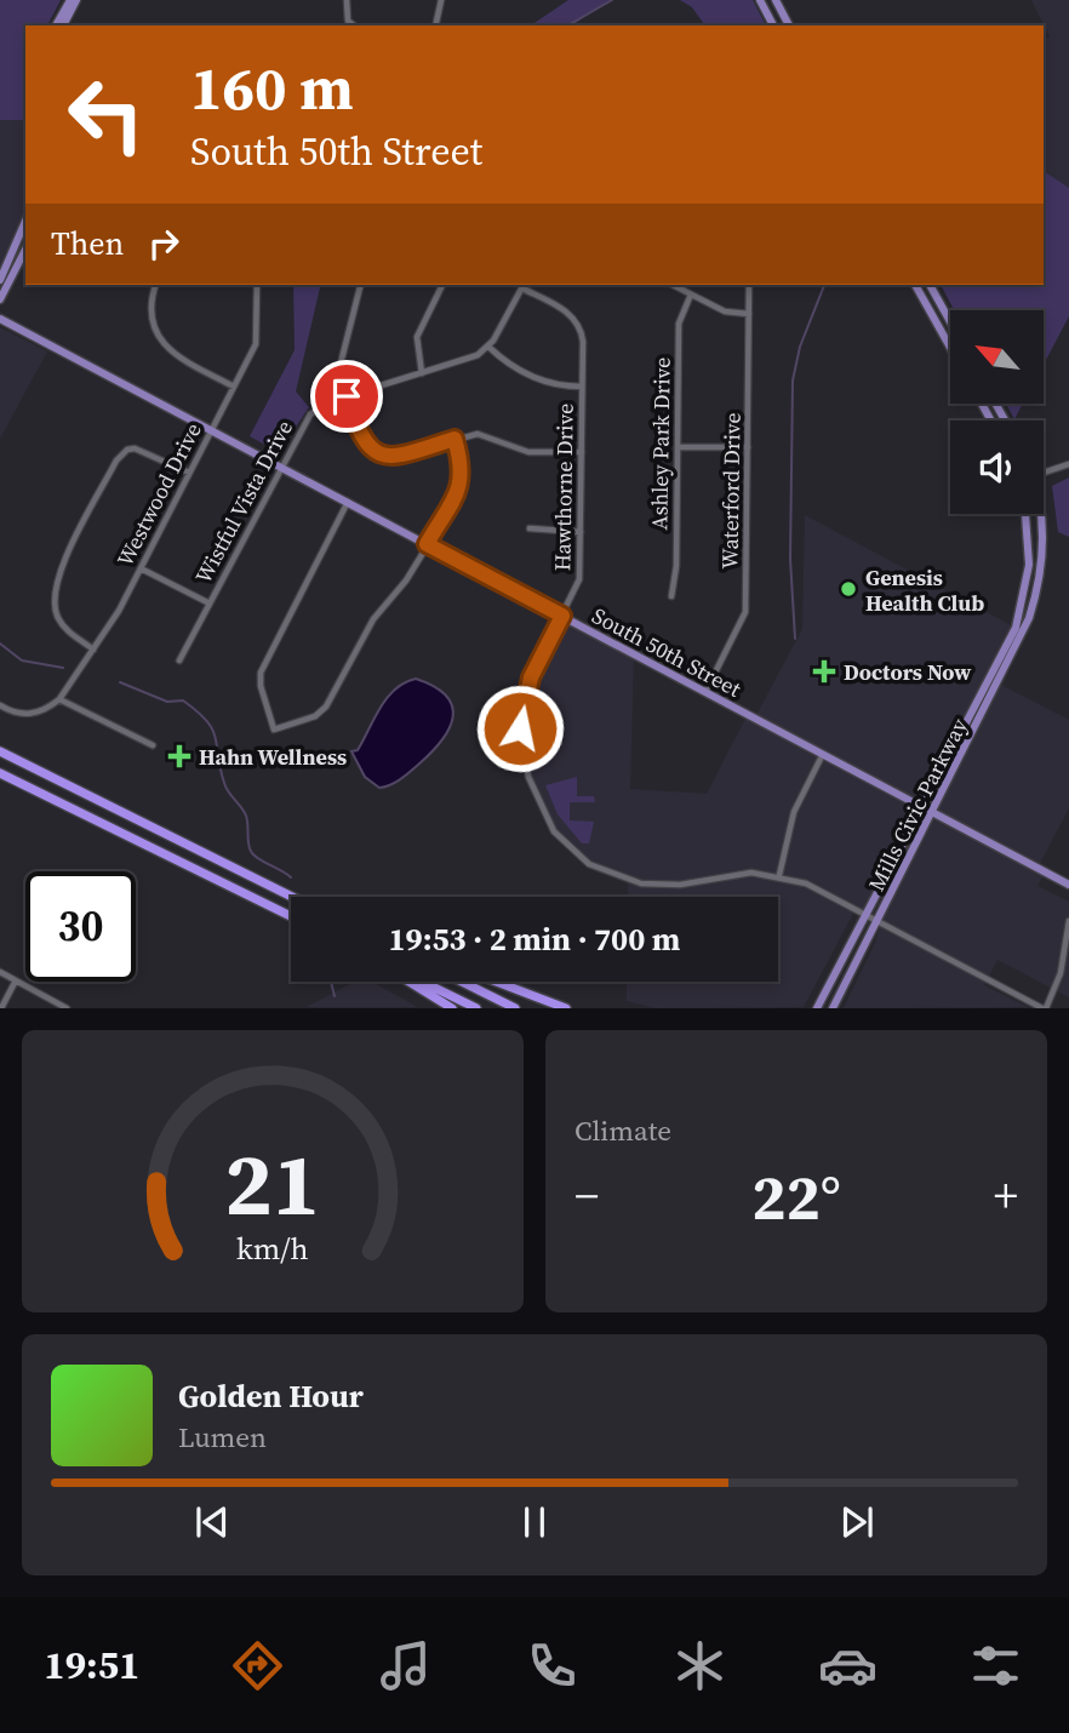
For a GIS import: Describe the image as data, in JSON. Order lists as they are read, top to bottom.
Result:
{
  "streets": {
    "main road": ["South 50th Street", "Mills Civic Parkway"],
    "street": [
      "Ashley Park Drive",
      "Hawthorne Drive",
      "Waterford Drive",
      "Westwood Drive",
      "Wistful Vista Drive"
    ]
  },
  "crossings": [
    ["Hawthorne Drive", "South 50th Street"],
    ["Hawthorne Drive", "Mills Civic Parkway"],
    ["Waterford Drive", "South 50th Street"],
    ["Westwood Drive", "South 50th Street"],
    ["Wistful Vista Drive", "South 50th Street"],
    ["South 50th Street", "Mills Civic Parkway"]
  ],
  "places": {
    "other": ["Genesis Health Club"],
    "health": ["Doctors Now", "Hahn Wellness"]
  },
  "north": "top left",
  "page": {
    "turn": ["160 m", "South 50th Street"],
    "then": "Then",
    "limit": "30",
    "trip": "19:53 · 2 min · 700 m",
    "tile": "Climate",
    "heat": ["−", "22°", "+"],
    "song": ["Golden Hour", "Lumen"],
    "tabs": "19:51",
    "gauge": ["21", "km/h"]
  }
}
